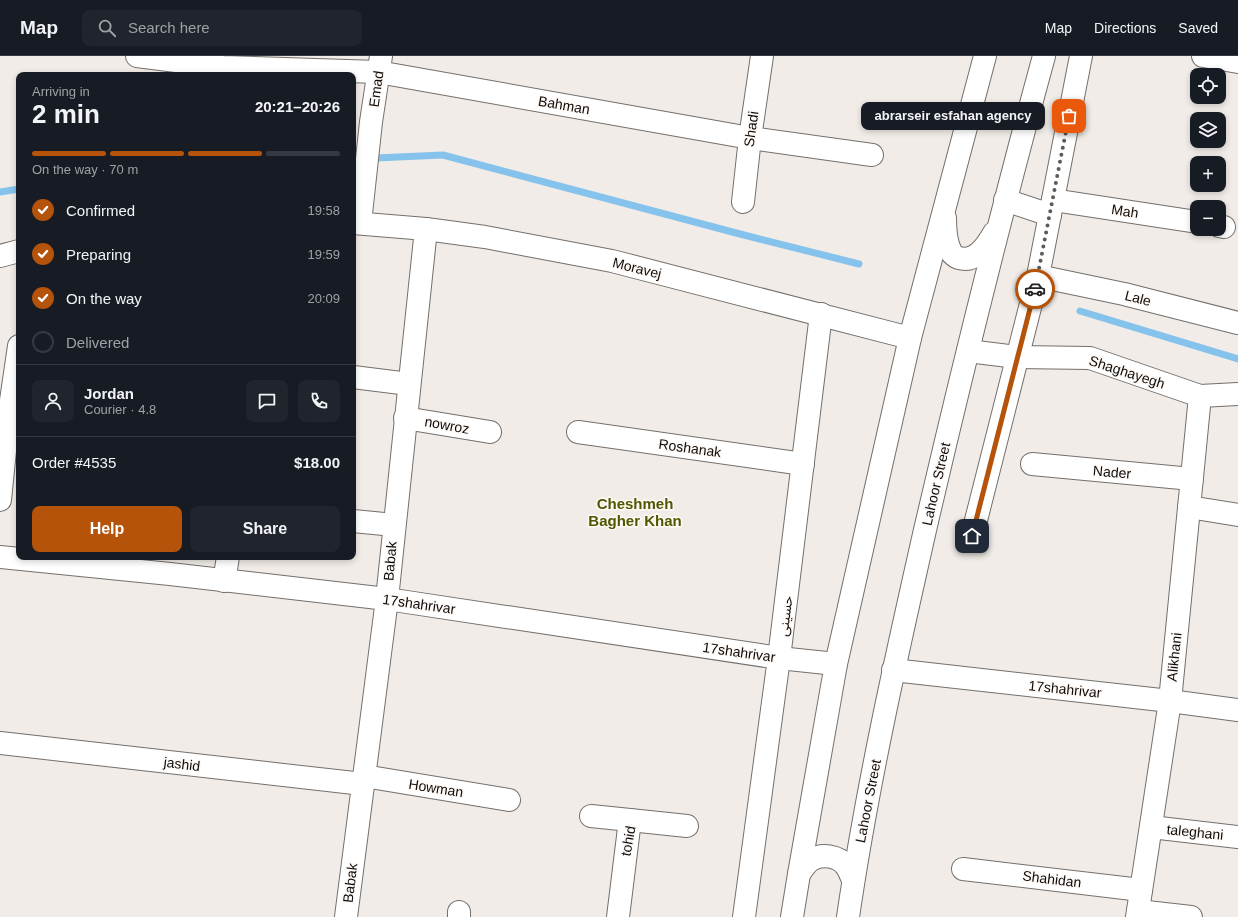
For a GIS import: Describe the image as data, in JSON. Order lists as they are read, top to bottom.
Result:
{
  "streets": {
    "street": [
      "Emad",
      "Bahman",
      "Shadi",
      "Mah",
      "Moravej",
      "Lale",
      "Shaghayegh",
      "nowroz",
      "Roshanak",
      "Nader",
      "Lahoor Street",
      "Babak",
      "17shahrivar",
      "حسینی",
      "Alikhani",
      "jashid",
      "Howman",
      "taleghani",
      "tohid",
      "Shahidan"
    ]
  },
  "crossings": [
    ["Emad", "Bahman"],
    ["Emad", "Moravej"],
    ["Bahman", "Shadi"],
    ["Mah", "Lahoor Street"],
    ["Moravej", "Babak"],
    ["Moravej", "حسینی"],
    ["Shaghayegh", "Lahoor Street"],
    ["Shaghayegh", "Alikhani"],
    ["nowroz", "Babak"],
    ["Roshanak", "حسینی"],
    ["Nader", "Alikhani"],
    ["Lahoor Street", "17shahrivar"],
    ["Babak", "17shahrivar"],
    ["Babak", "jashid"],
    ["Babak", "Howman"],
    ["17shahrivar", "حسینی"],
    ["17shahrivar", "Alikhani"],
    ["Alikhani", "taleghani"],
    ["Alikhani", "Shahidan"],
    ["jashid", "Howman"]
  ],
  "districts": ["Cheshmeh Bagher Khan"],
  "places": ["abrarseir esfahan agency"],
  "page": {
    "header": "Map",
    "search": "Search here",
    "nav": ["Map", "Directions", "Saved"],
    "map_buttons": ["+", "−"],
    "heading": ["2 min", "Arriving in", "20:21–20:26"],
    "panel": [
      "Jordan",
      "Courier · 4.8",
      "Order #4535",
      "$18.00"
    ],
    "bubble": "abrarseir esfahan agency",
    "bar": "On the way · 70 m",
    "list": [
      ["Confirmed", "19:58"],
      ["Preparing", "19:59"],
      ["On the way", "20:09"],
      "Delivered"
    ],
    "buttons": ["Help", "Share"]
  }
}
